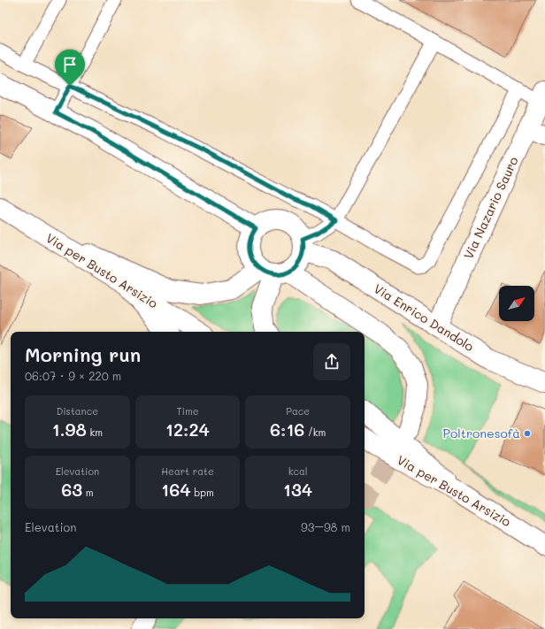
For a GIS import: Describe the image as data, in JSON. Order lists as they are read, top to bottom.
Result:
{
  "streets": {
    "street": ["Via Nazario Sauro", "Via per Busto Arsizio", "Via Enrico Dandolo"]
  },
  "crossings": [
    ["Via Nazario Sauro", "Via Enrico Dandolo"]
  ],
  "places": ["Poltronesofà"],
  "north": "top right",
  "page": {
    "heading": ["Morning run", "06:07 · 9 × 220 m"],
    "stats": [
      ["Distance", "1.98 km"],
      ["Time", "12:24"],
      ["Pace", "6:16 /km"],
      ["Elevation", "63 m"],
      ["Heart rate", "164 bpm"],
      ["kcal", "134"]
    ],
    "chart": ["Elevation", "93–98 m"]
  }
}
